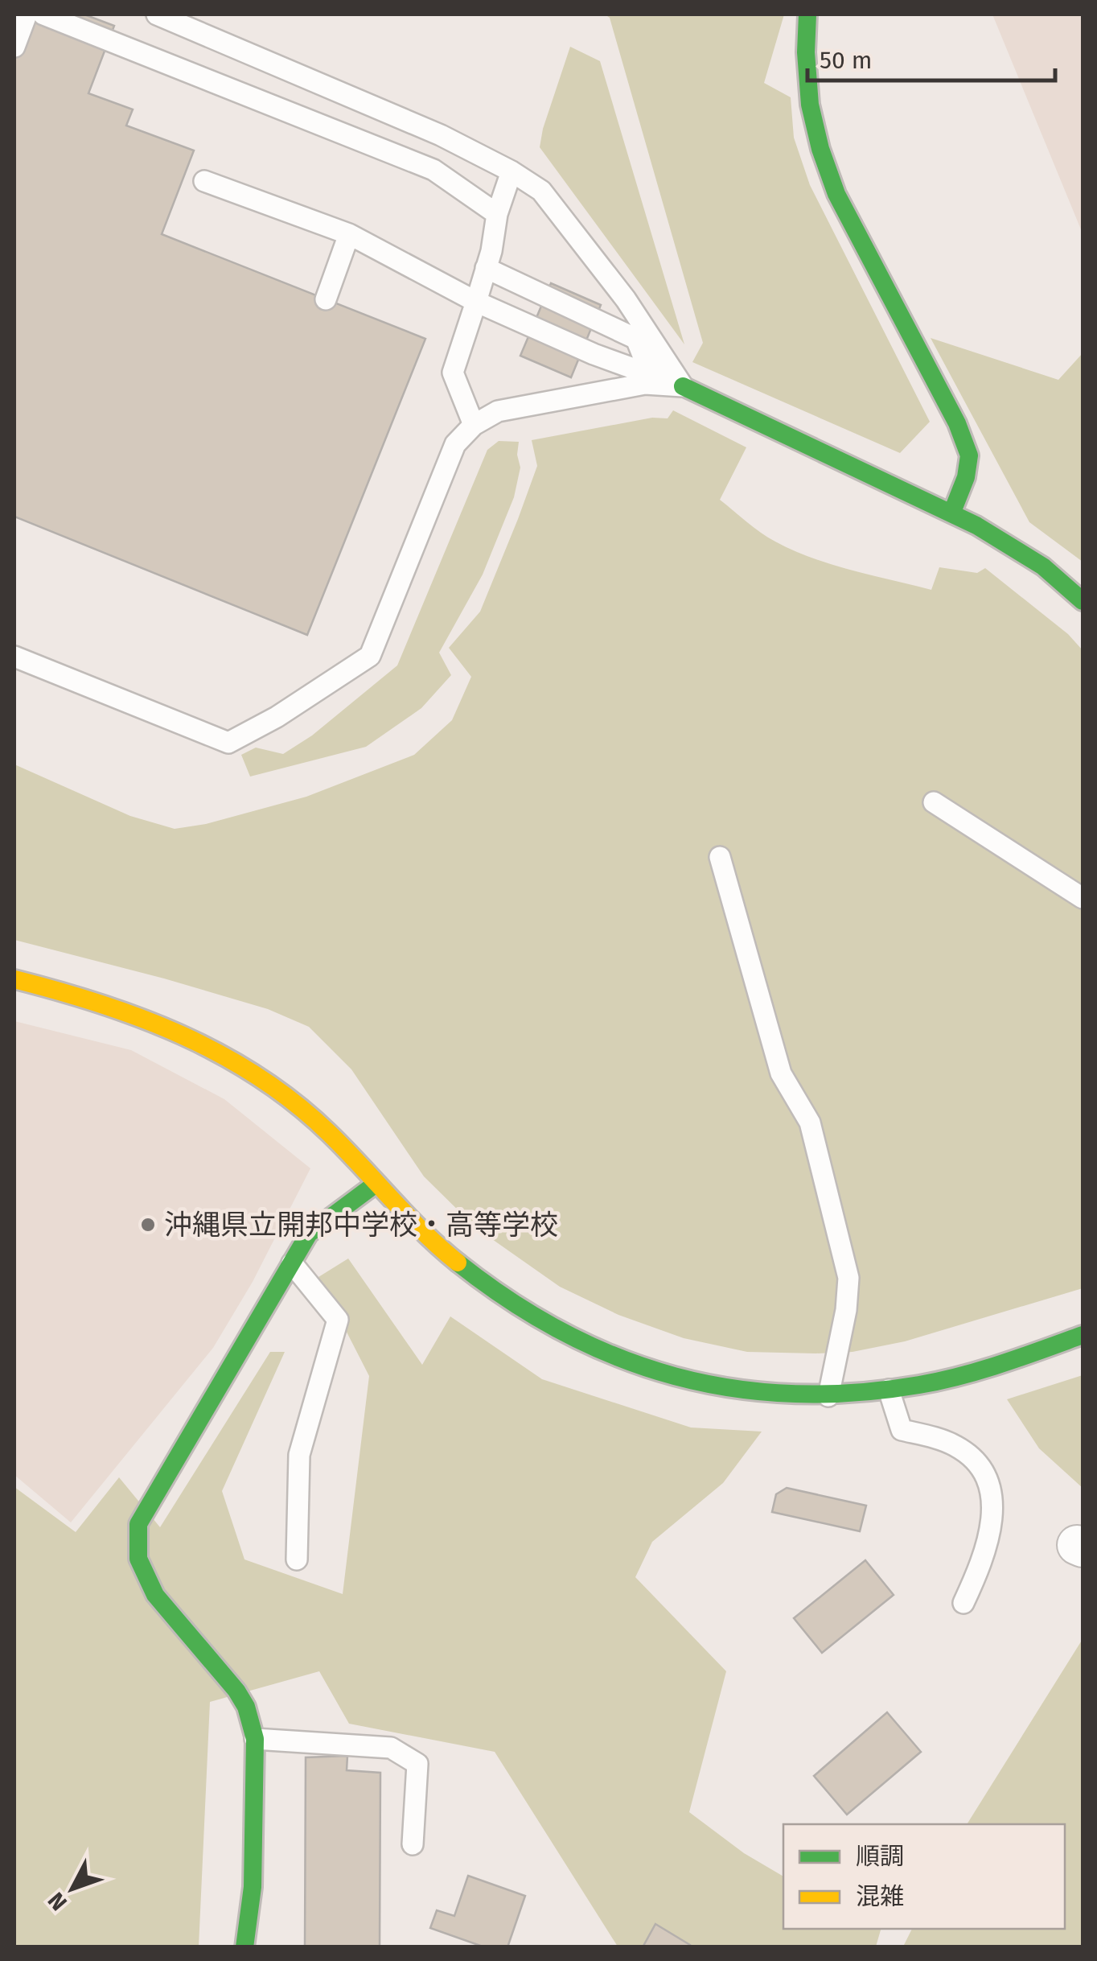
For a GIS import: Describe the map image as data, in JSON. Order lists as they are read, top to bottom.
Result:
{
  "places": ["沖縄県立開邦中学校・高等学校"],
  "legend": ["順調", "混雑"],
  "scale_bar": "50 m",
  "north": "bottom left"
}
